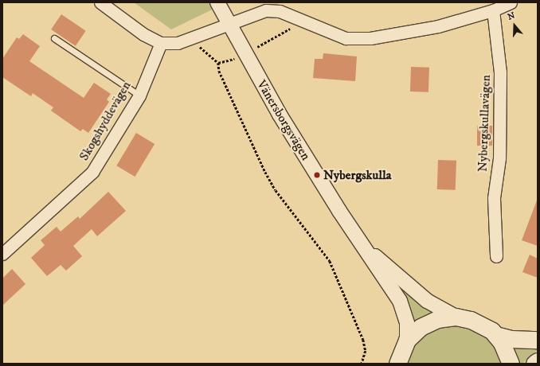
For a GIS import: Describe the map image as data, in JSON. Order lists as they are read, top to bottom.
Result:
{
  "streets": {
    "main road": ["Vänersborgsvägen"],
    "street": ["Skogshyddevägen", "Nybergskullavägen"]
  },
  "places": ["Nybergskulla"],
  "north": "top"
}
